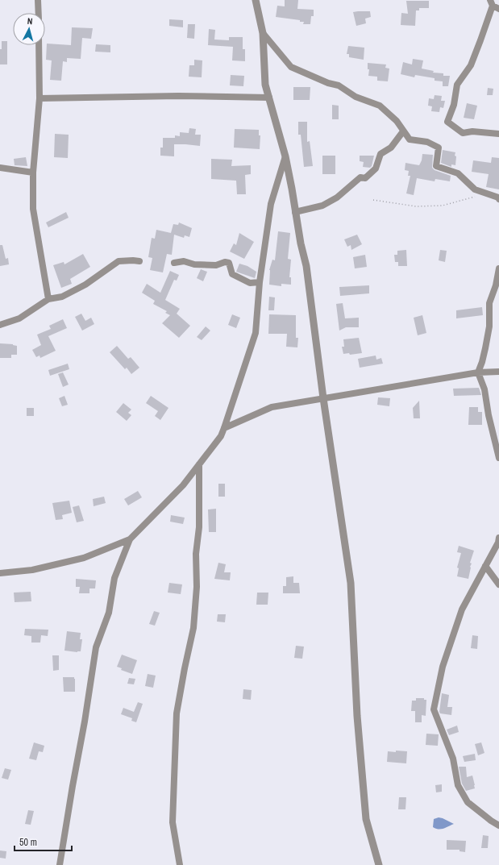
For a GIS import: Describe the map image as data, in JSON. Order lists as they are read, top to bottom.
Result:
{
  "scale_bar": "50 m",
  "north": "top"
}
